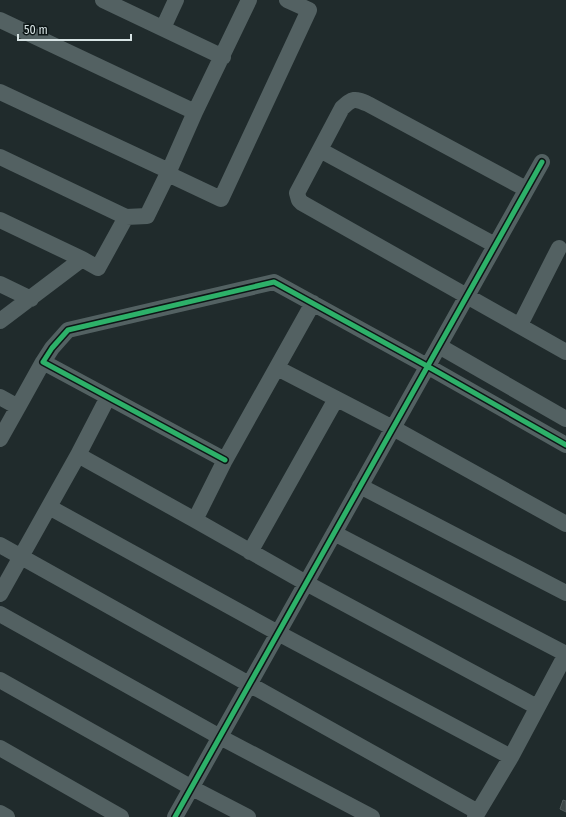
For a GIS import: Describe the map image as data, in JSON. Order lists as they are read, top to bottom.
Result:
{
  "scale_bar": "50 m"
}
